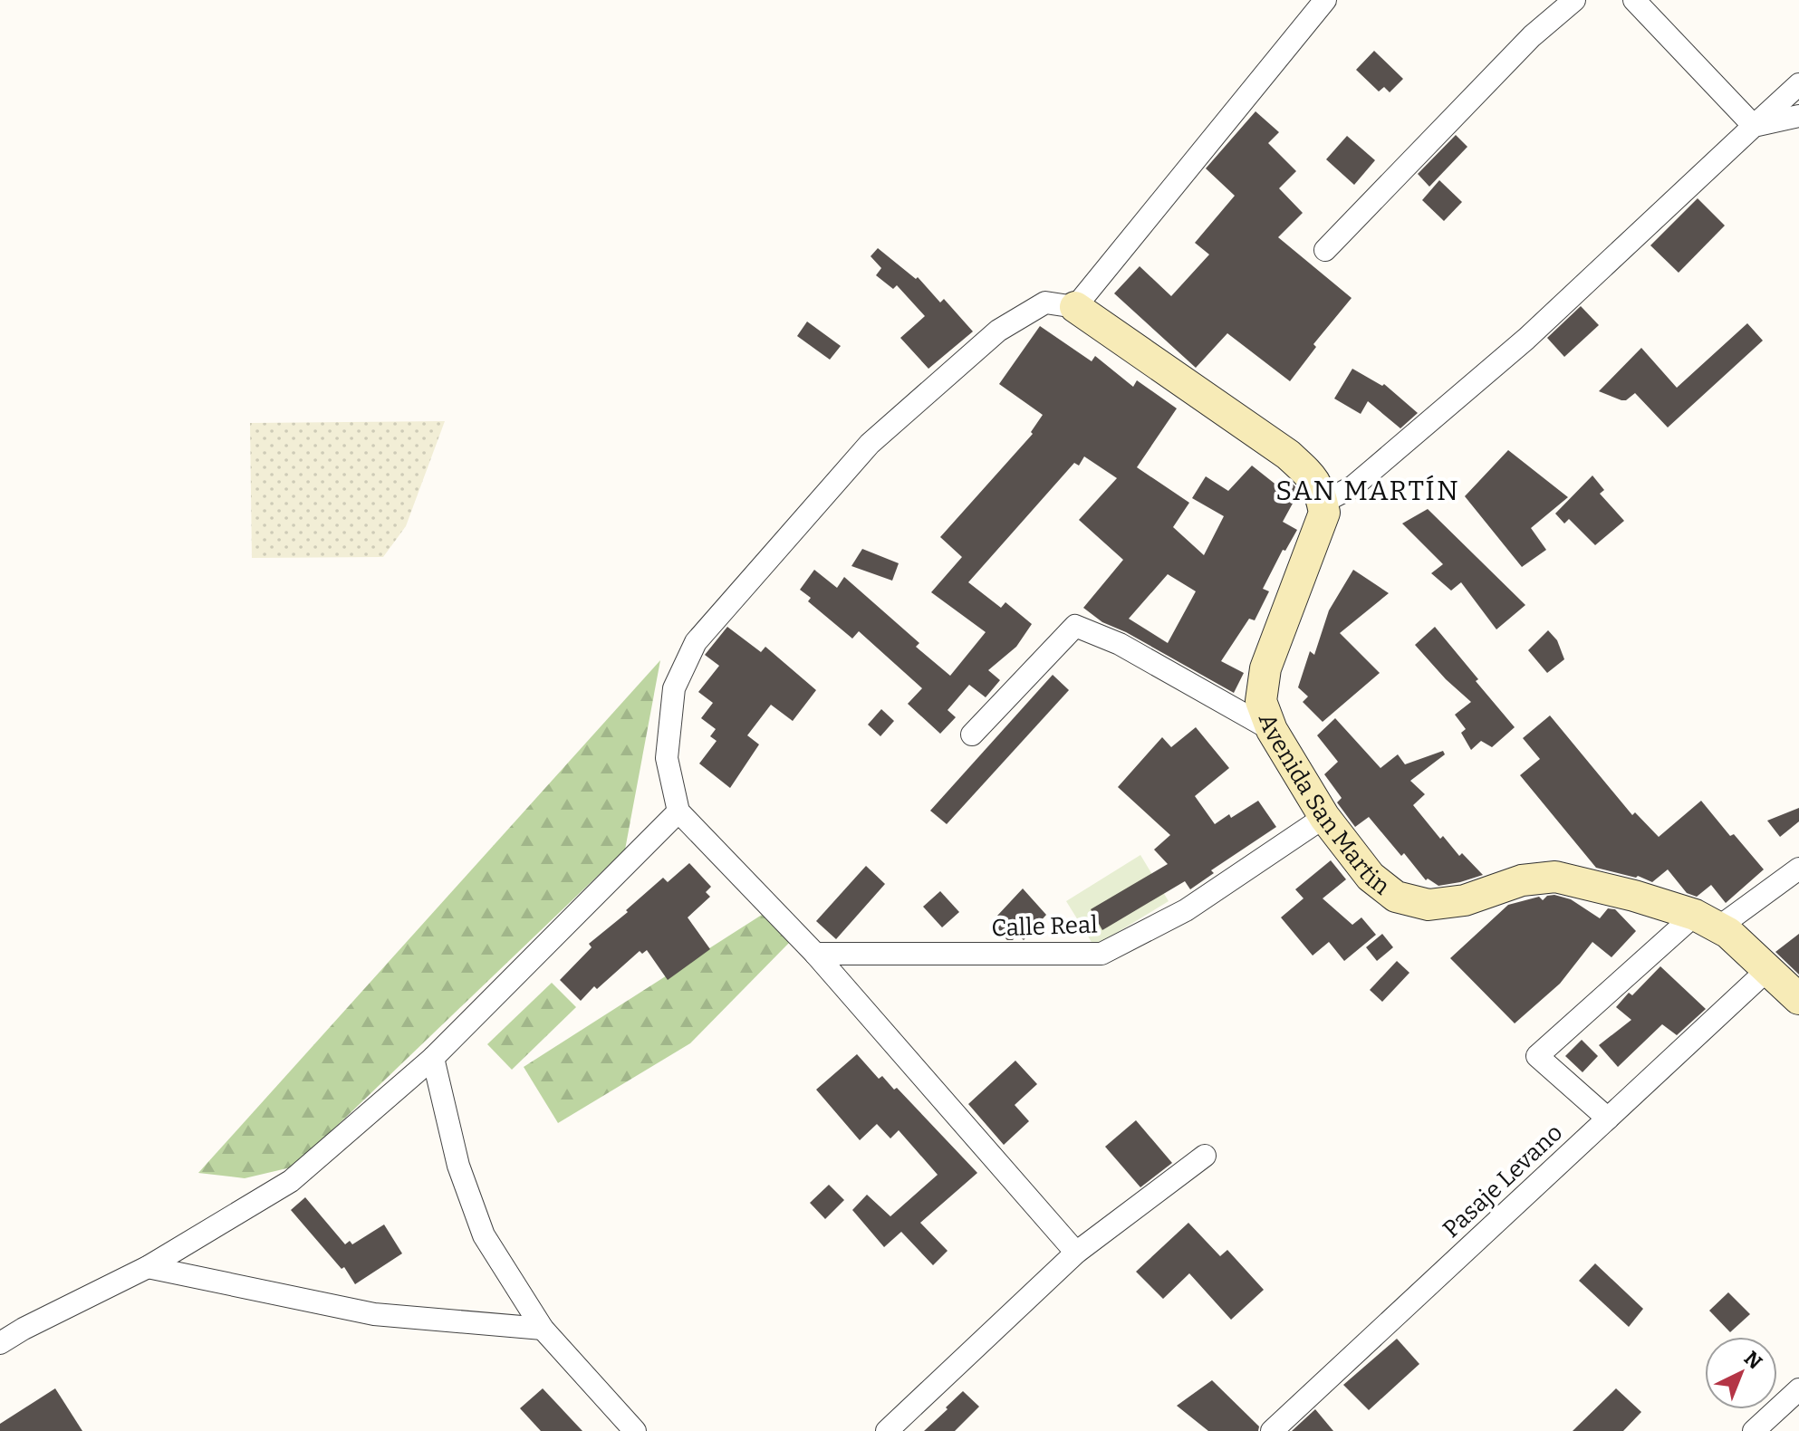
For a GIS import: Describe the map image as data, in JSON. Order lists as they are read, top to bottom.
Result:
{
  "streets": {
    "street": ["Avenida San Martin", "Calle Real", "Pasaje Levano"]
  },
  "crossings": [
    ["Avenida San Martin", "Calle Real"],
    ["Avenida San Martin", "Pasaje Levano"]
  ],
  "districts": ["SAN MARTÍN"],
  "north": "top right"
}
